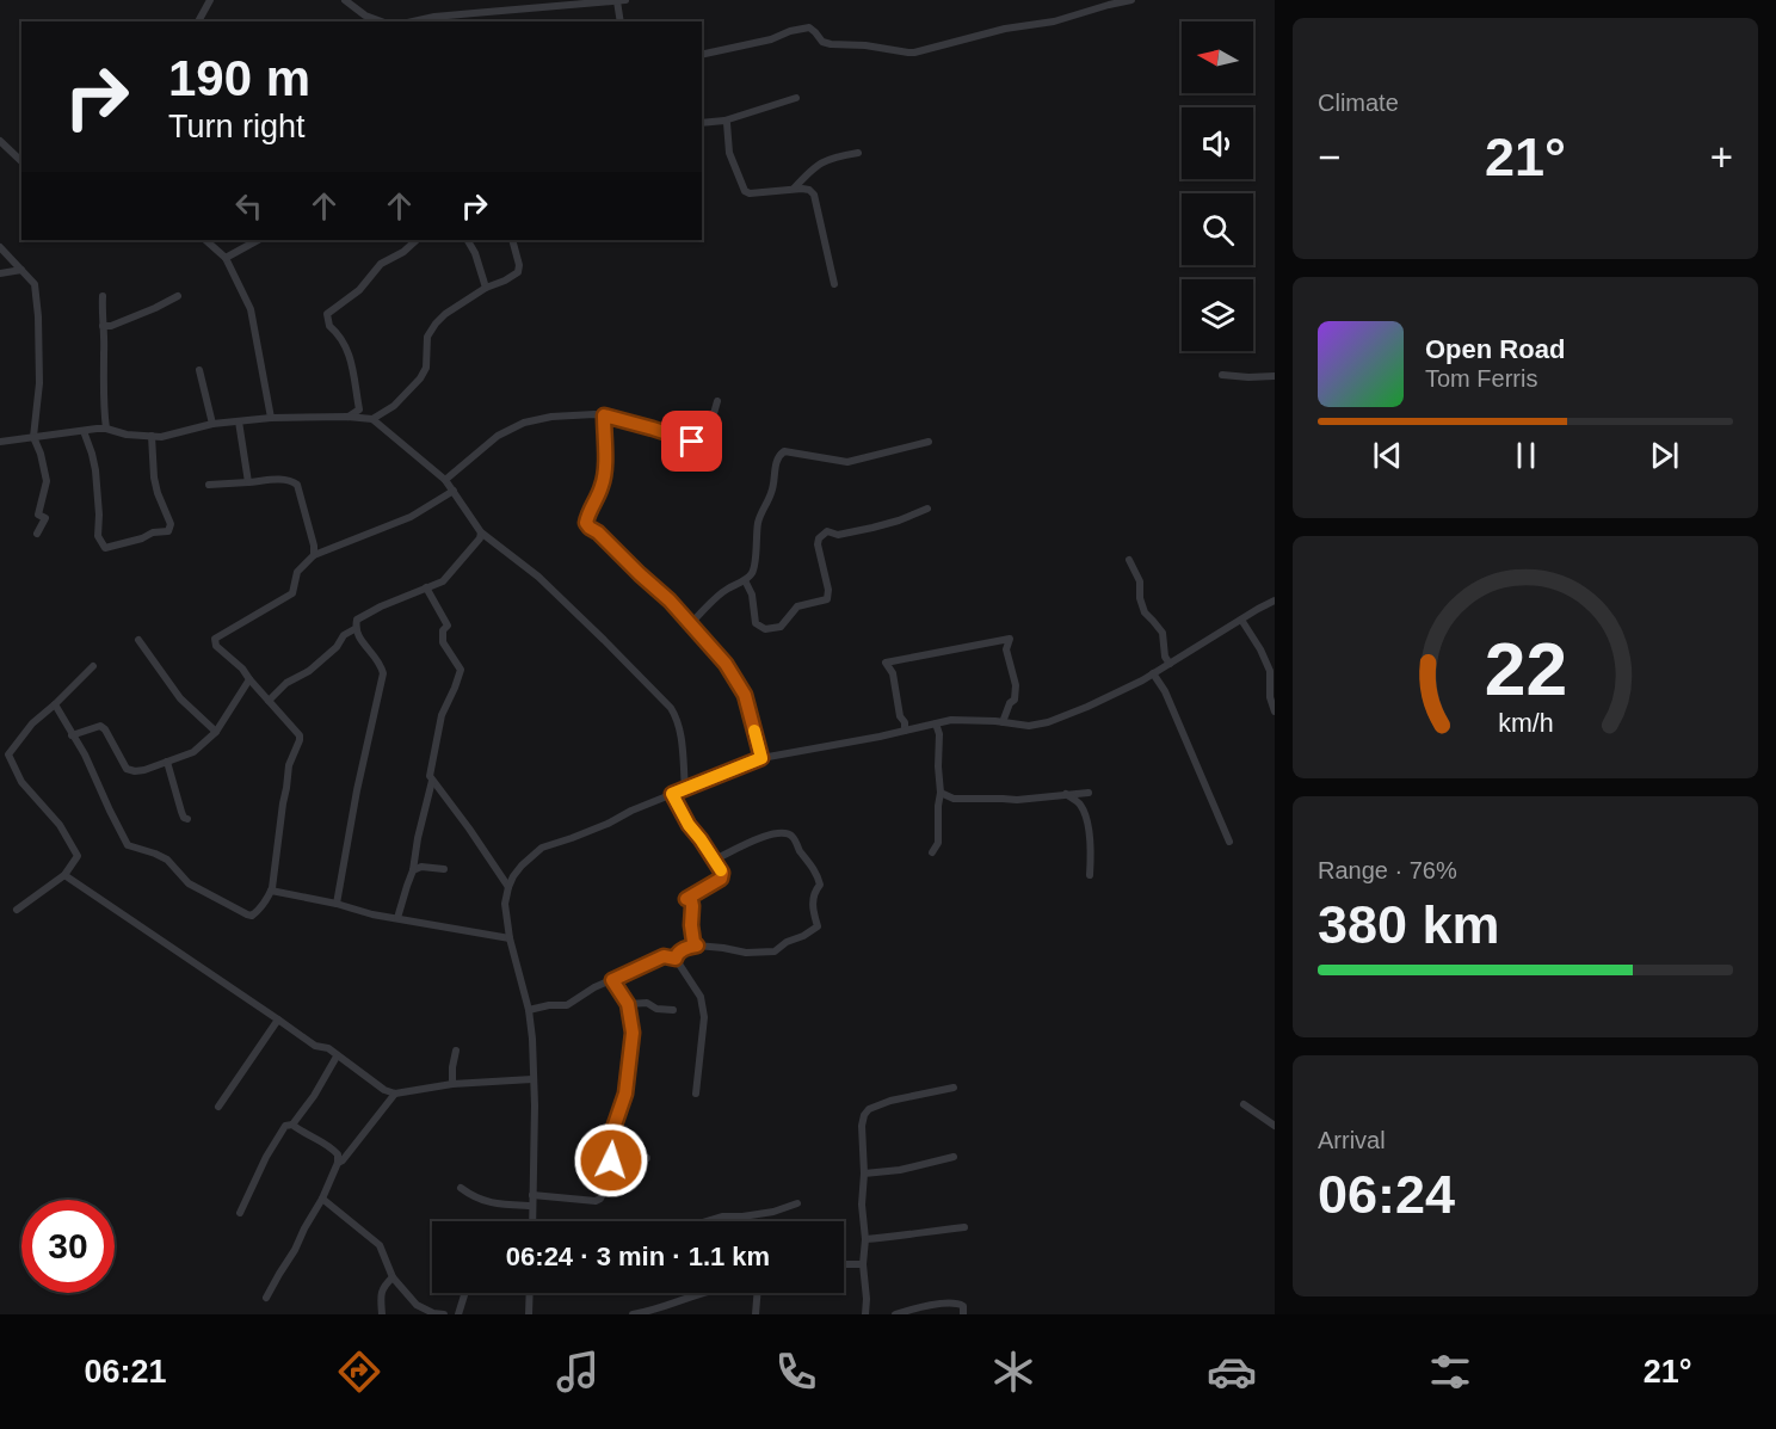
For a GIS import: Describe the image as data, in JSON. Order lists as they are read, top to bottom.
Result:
{
  "north": "left",
  "page": {
    "tile": [
      "Climate",
      ["Range · 76%", "380 km"],
      ["Arrival", "06:24"]
    ],
    "turn": ["190 m", "Turn right"],
    "heat": ["−", "21°", "+"],
    "song": ["Open Road", "Tom Ferris"],
    "limit": "30",
    "trip": "06:24 · 3 min · 1.1 km",
    "tabs": ["06:21", "21°"],
    "gauge": ["22", "km/h"]
  }
}
